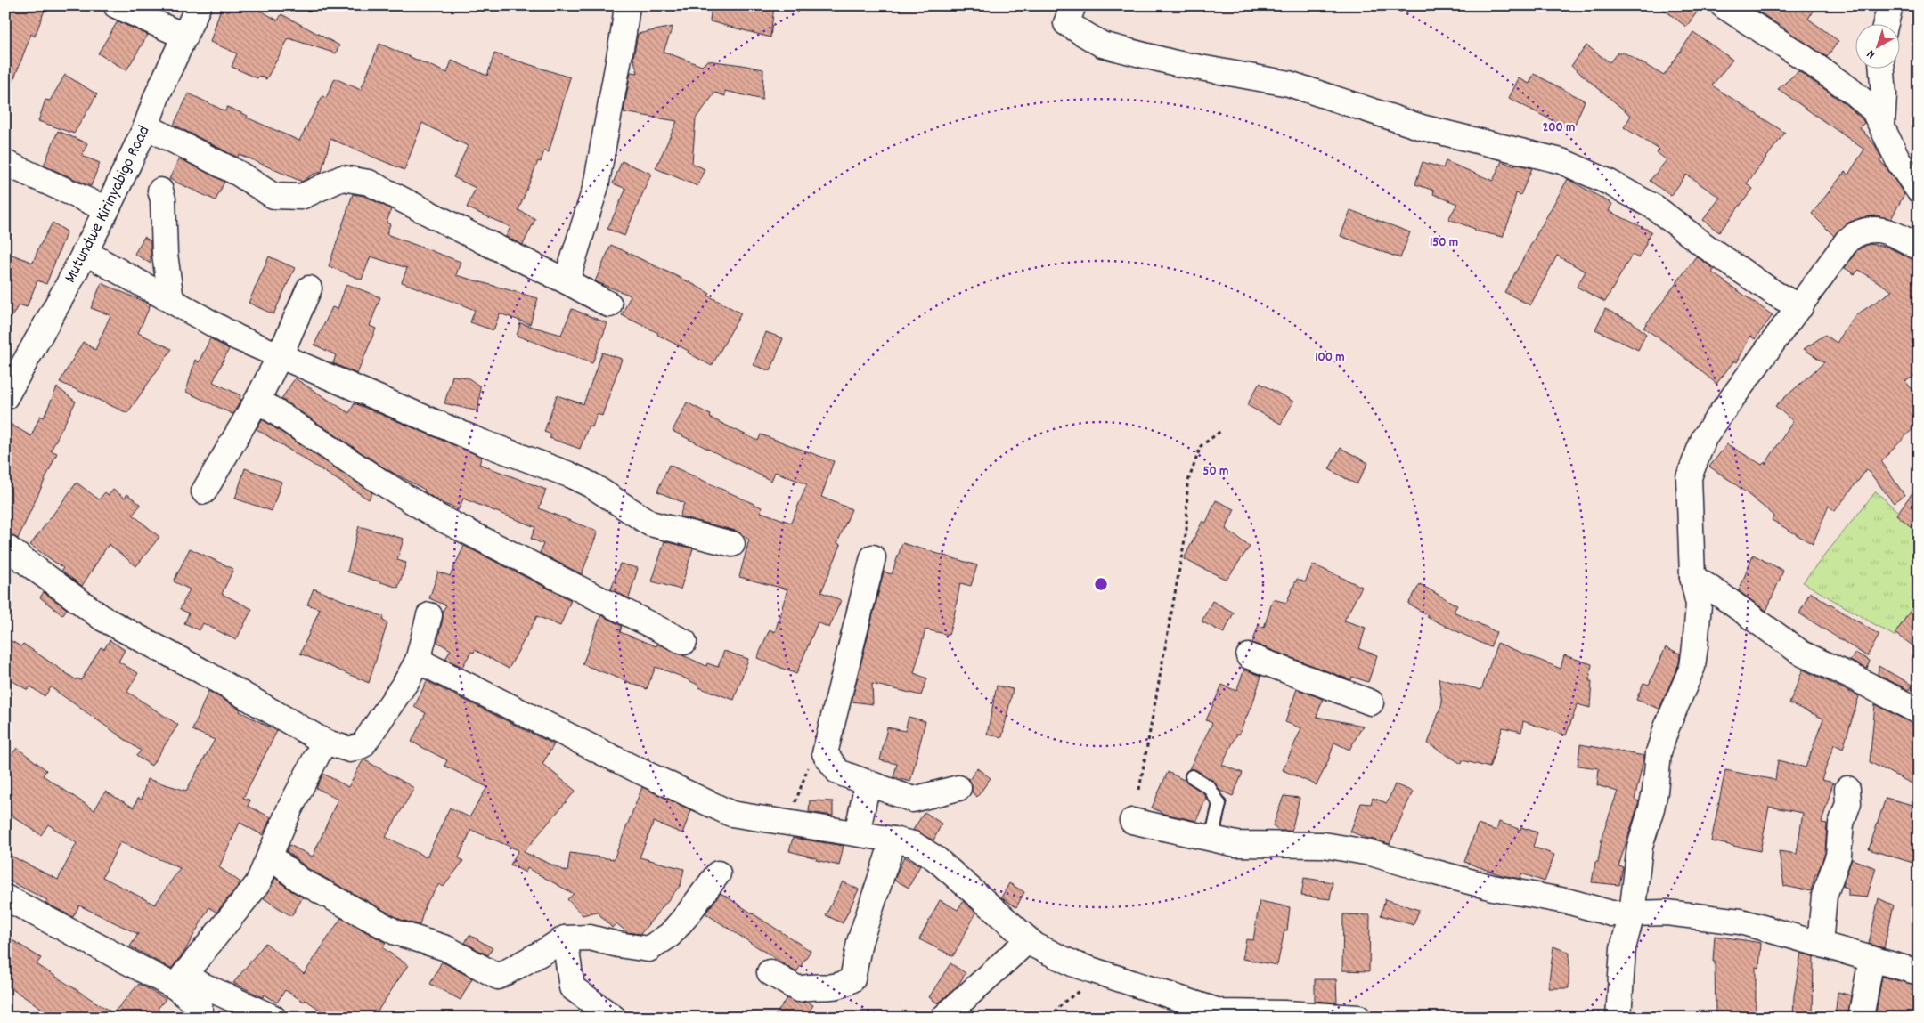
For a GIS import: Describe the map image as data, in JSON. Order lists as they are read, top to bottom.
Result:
{
  "streets": {
    "street": ["Mutundwe Kirinyabigo Road"]
  },
  "north": "bottom left",
  "rings": [
    "200 m",
    "150 m",
    "100 m",
    "50 m"
  ]
}
